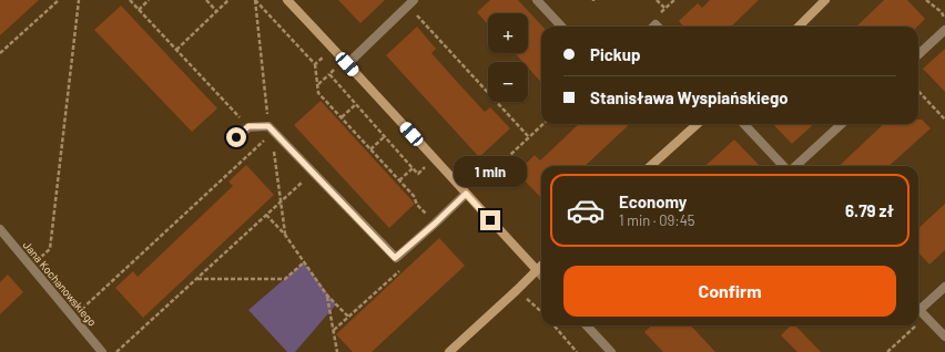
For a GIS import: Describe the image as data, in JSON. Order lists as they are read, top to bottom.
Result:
{
  "streets": {
    "street": ["Jana Kochanowskiego"]
  },
  "page": {
    "map_buttons": ["+", "−"],
    "banner": ["Pickup", "Stanisława Wyspiańskiego"],
    "bubble": "1 min",
    "list": [
      {
        "name": "Economy",
        "note": "1 min · 09:45",
        "value": "6.79 zł"
      }
    ],
    "buttons": "Confirm"
  }
}
